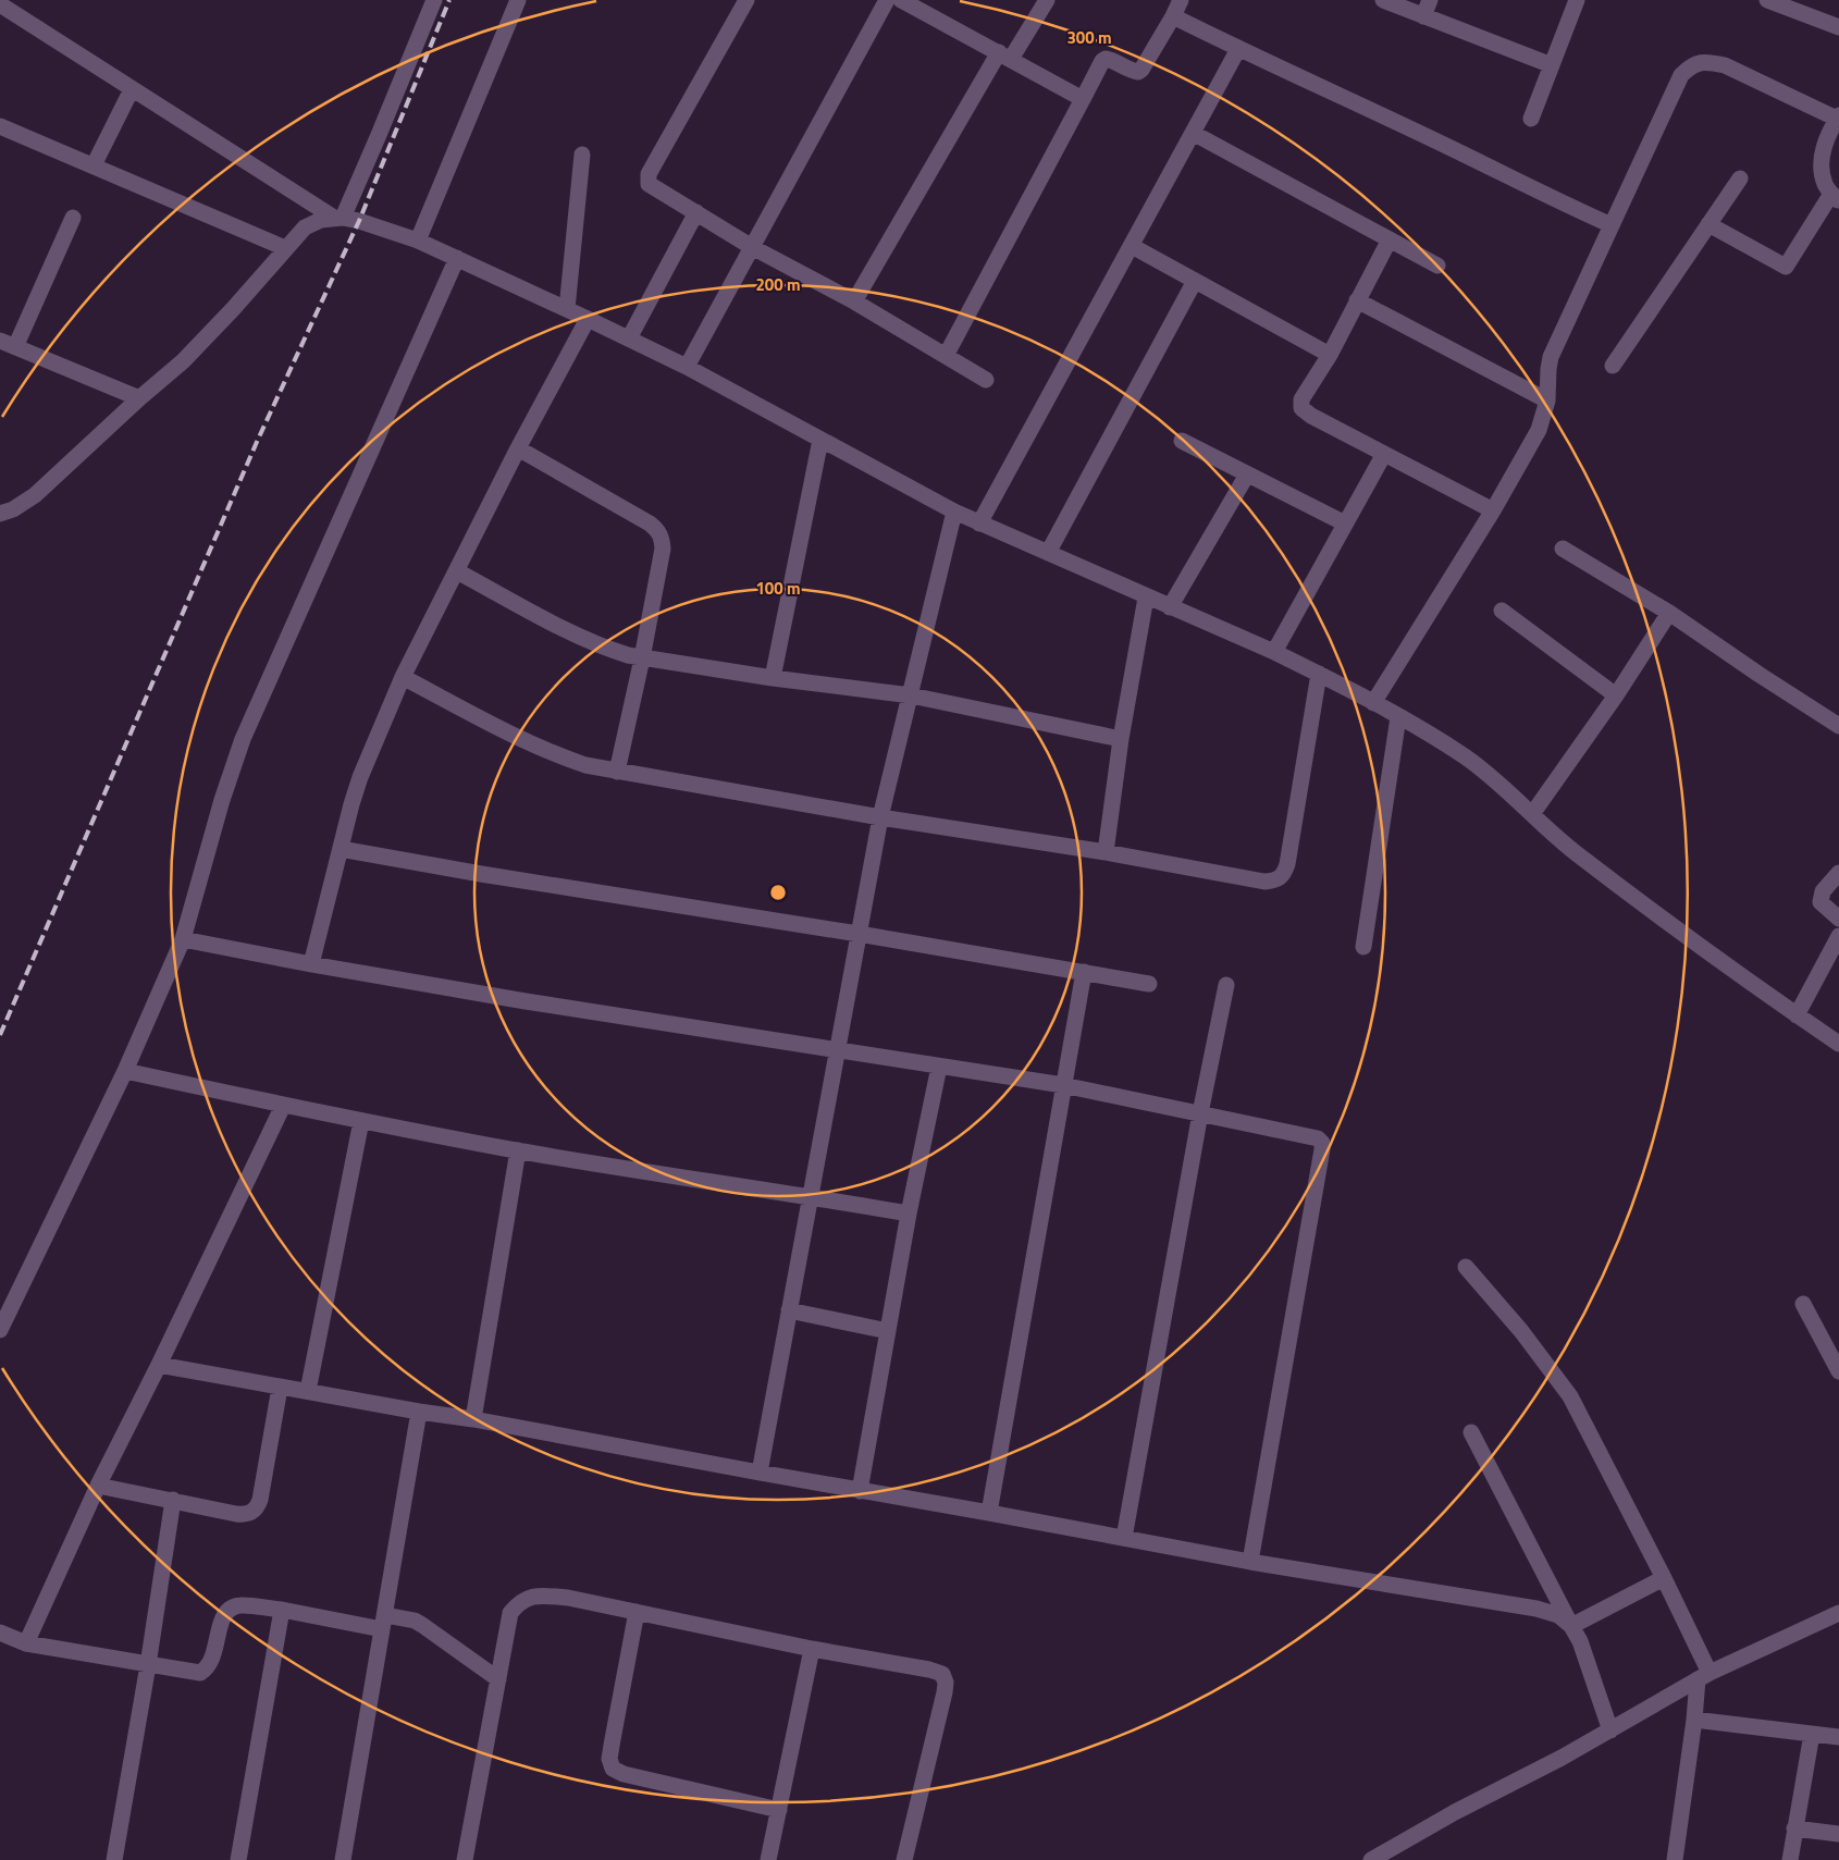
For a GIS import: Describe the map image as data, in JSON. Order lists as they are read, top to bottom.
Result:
{
  "rings": ["300 m", "200 m", "100 m"]
}
